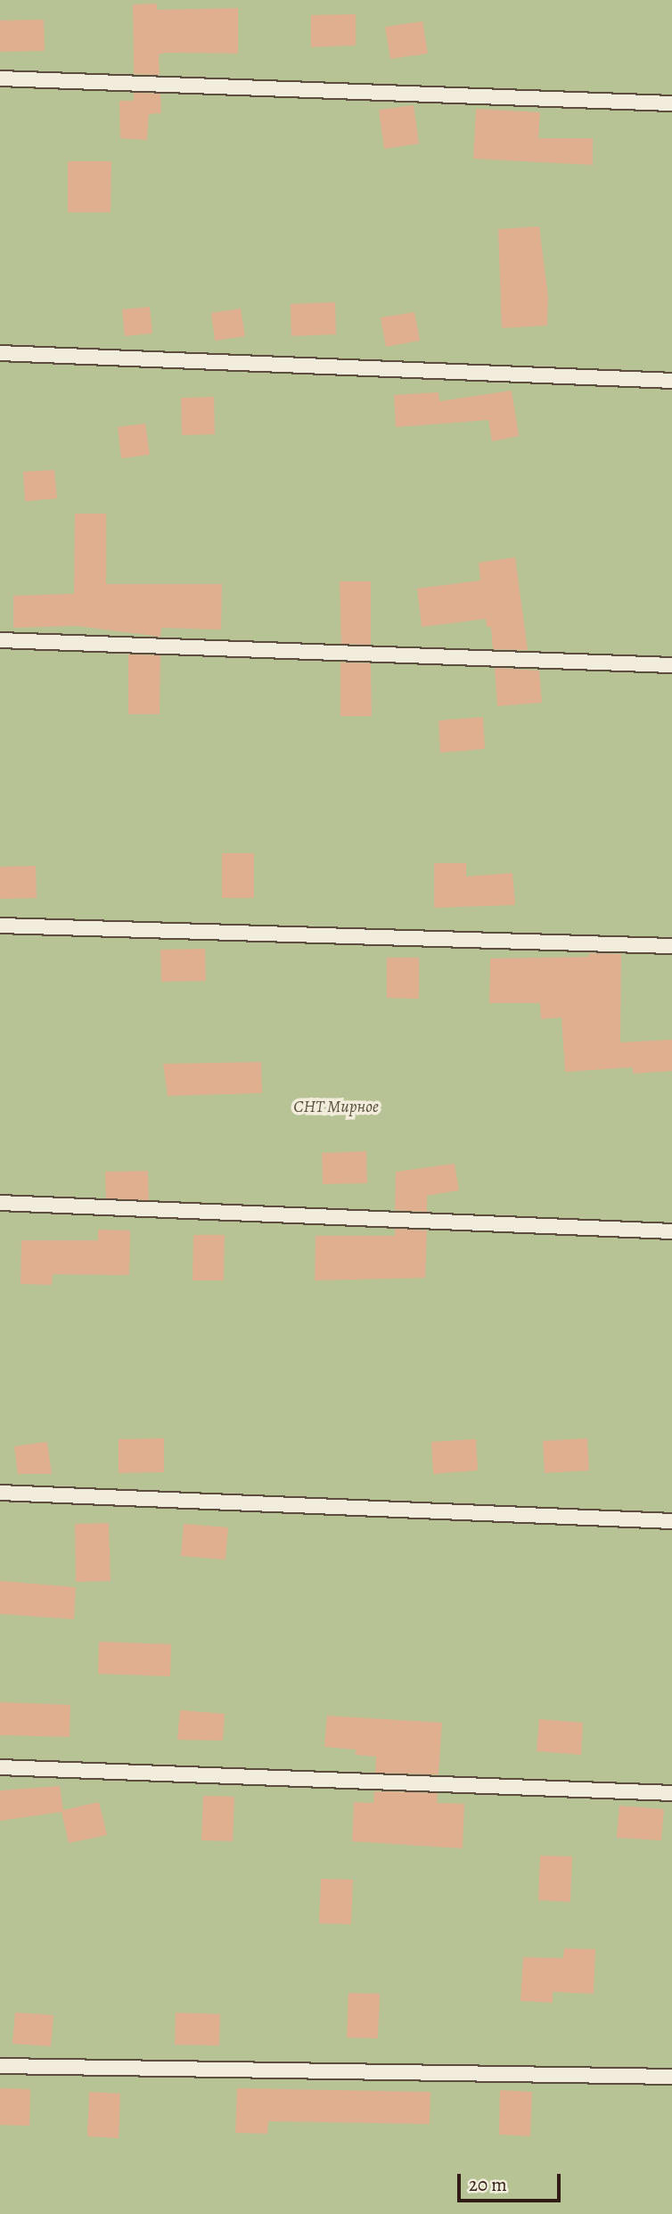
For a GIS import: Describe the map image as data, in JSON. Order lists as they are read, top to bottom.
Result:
{
  "parks": ["СНТ Мирное"],
  "scale_bar": "20 m"
}
